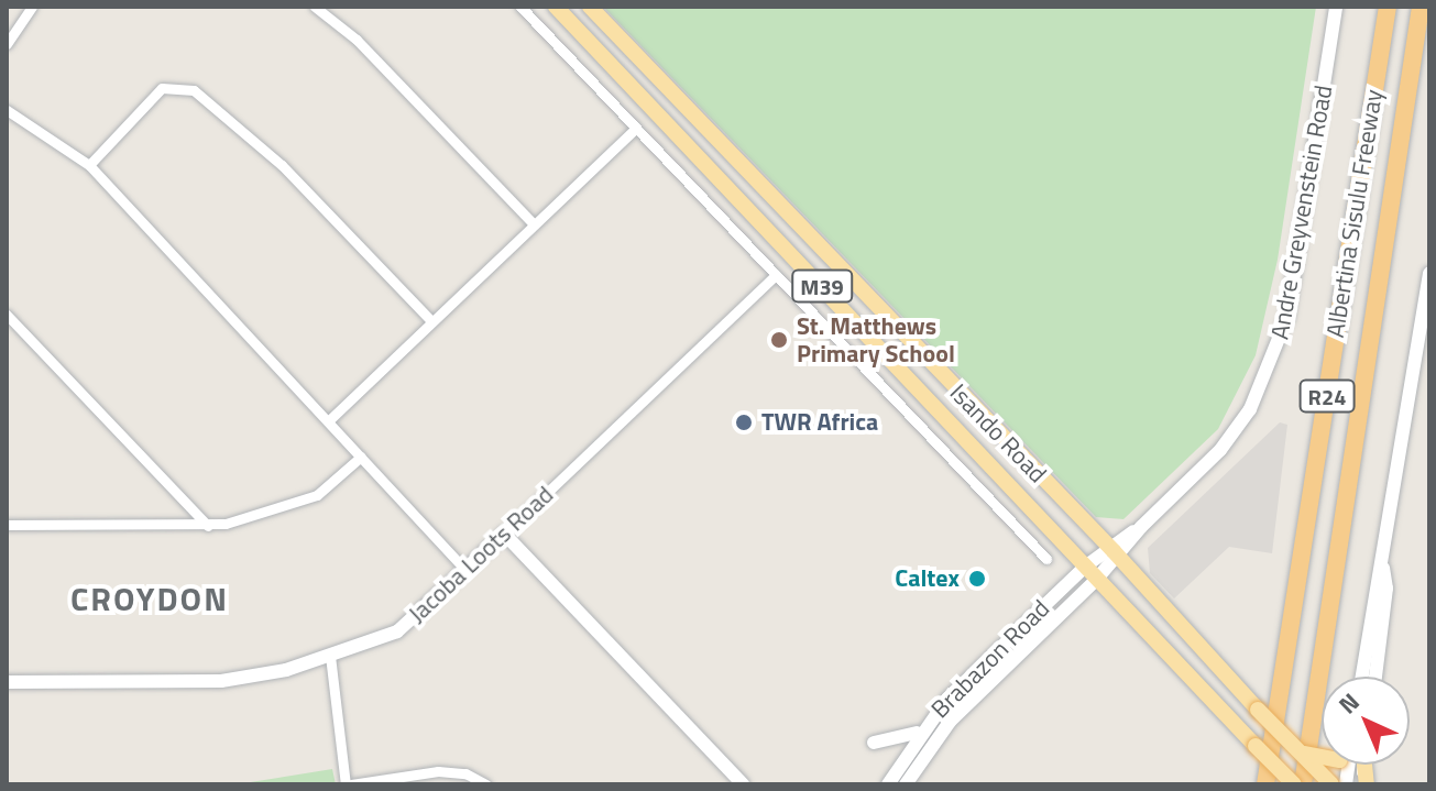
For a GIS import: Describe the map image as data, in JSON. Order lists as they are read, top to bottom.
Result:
{
  "streets": {
    "highway": ["Albertina Sisulu Freeway", "R24"],
    "main road": [
      "Andre Greyvenstein Road",
      "M39",
      "Isando Road",
      "Jacoba Loots Road",
      "Brabazon Road"
    ]
  },
  "crossings": [
    ["Andre Greyvenstein Road", "Isando Road"],
    ["Andre Greyvenstein Road", "Brabazon Road"],
    ["Isando Road", "Jacoba Loots Road"],
    ["Isando Road", "Brabazon Road"]
  ],
  "districts": ["CROYDON"],
  "places": ["St. Matthews Primary School", "TWR Africa", "Caltex"],
  "north": "top left"
}
